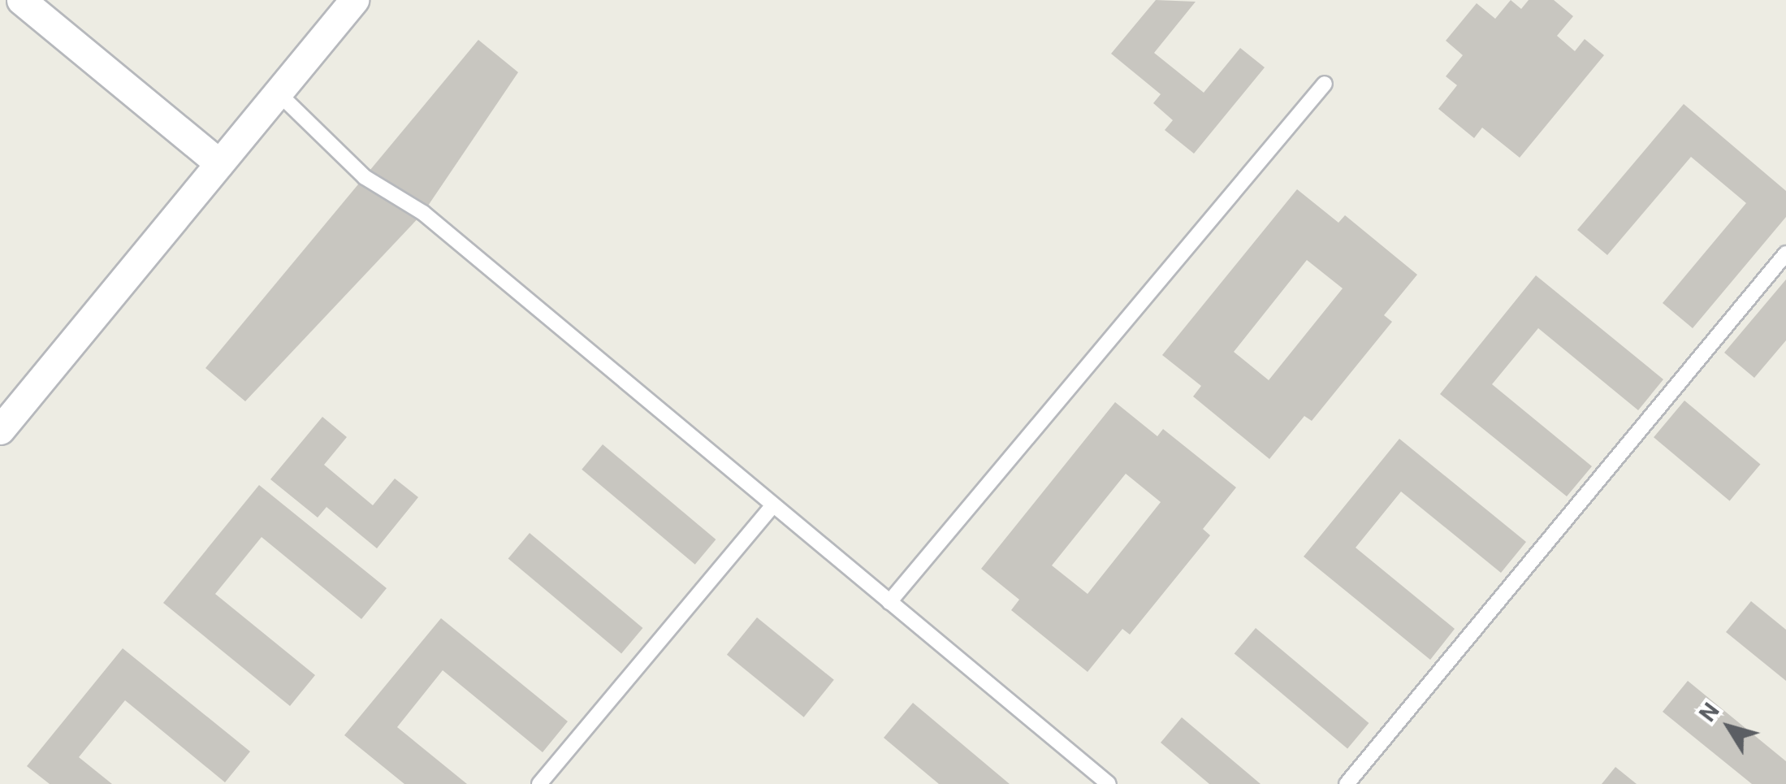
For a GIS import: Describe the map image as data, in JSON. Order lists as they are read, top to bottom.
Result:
{
  "north": "top left"
}
